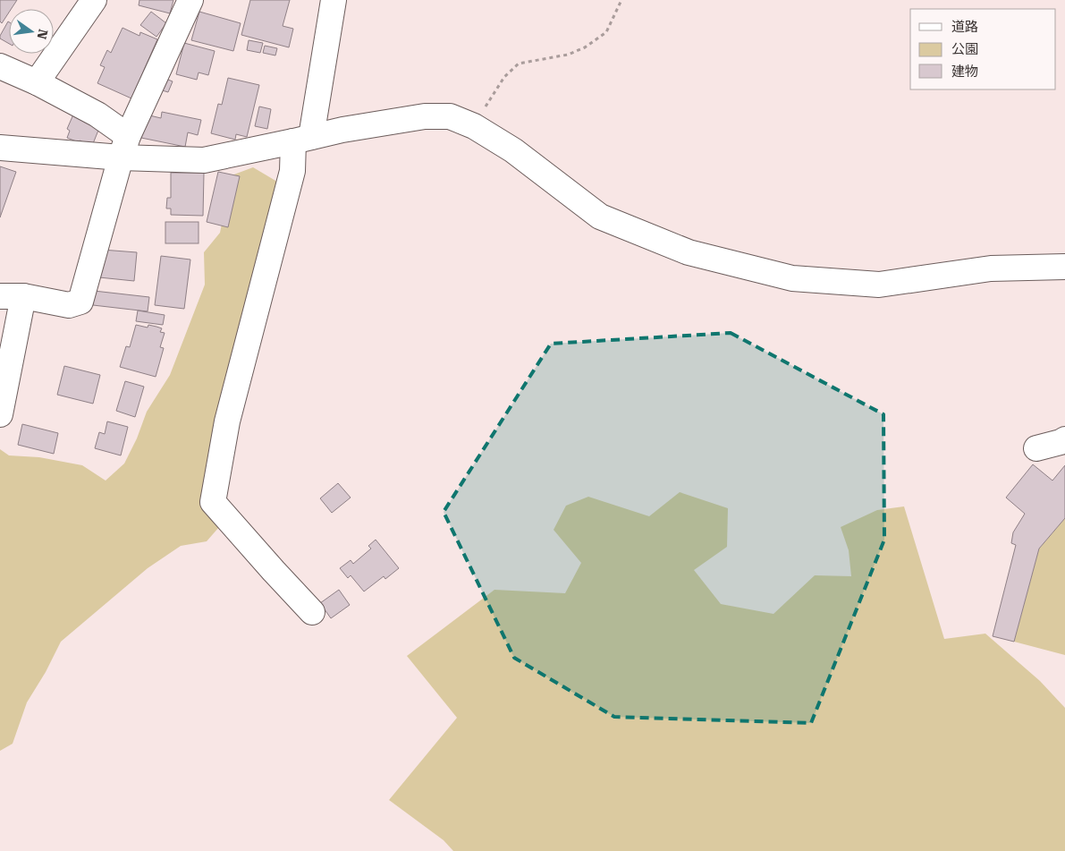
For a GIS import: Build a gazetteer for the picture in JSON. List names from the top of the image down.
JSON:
{
  "legend": ["道路", "公園", "建物"],
  "north": "right"
}
